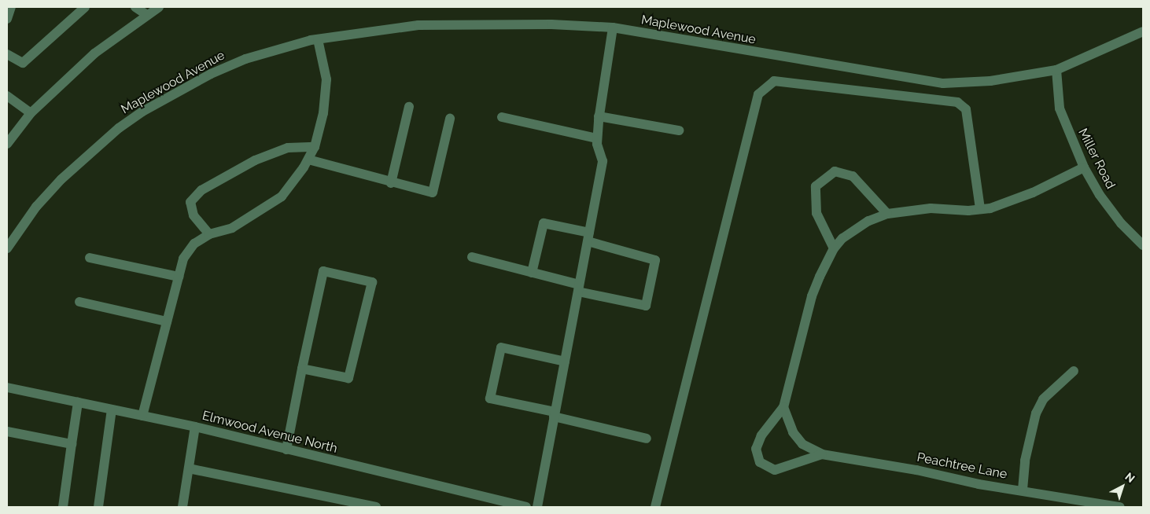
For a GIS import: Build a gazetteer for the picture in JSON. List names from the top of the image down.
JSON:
{
  "streets": {
    "street": [
      "Maplewood Avenue",
      "Miller Road",
      "Elmwood Avenue North",
      "Peachtree Lane"
    ]
  },
  "crossings": [
    ["Maplewood Avenue", "Miller Road"],
    ["Miller Road", "Peachtree Lane"]
  ],
  "north": "top right"
}
